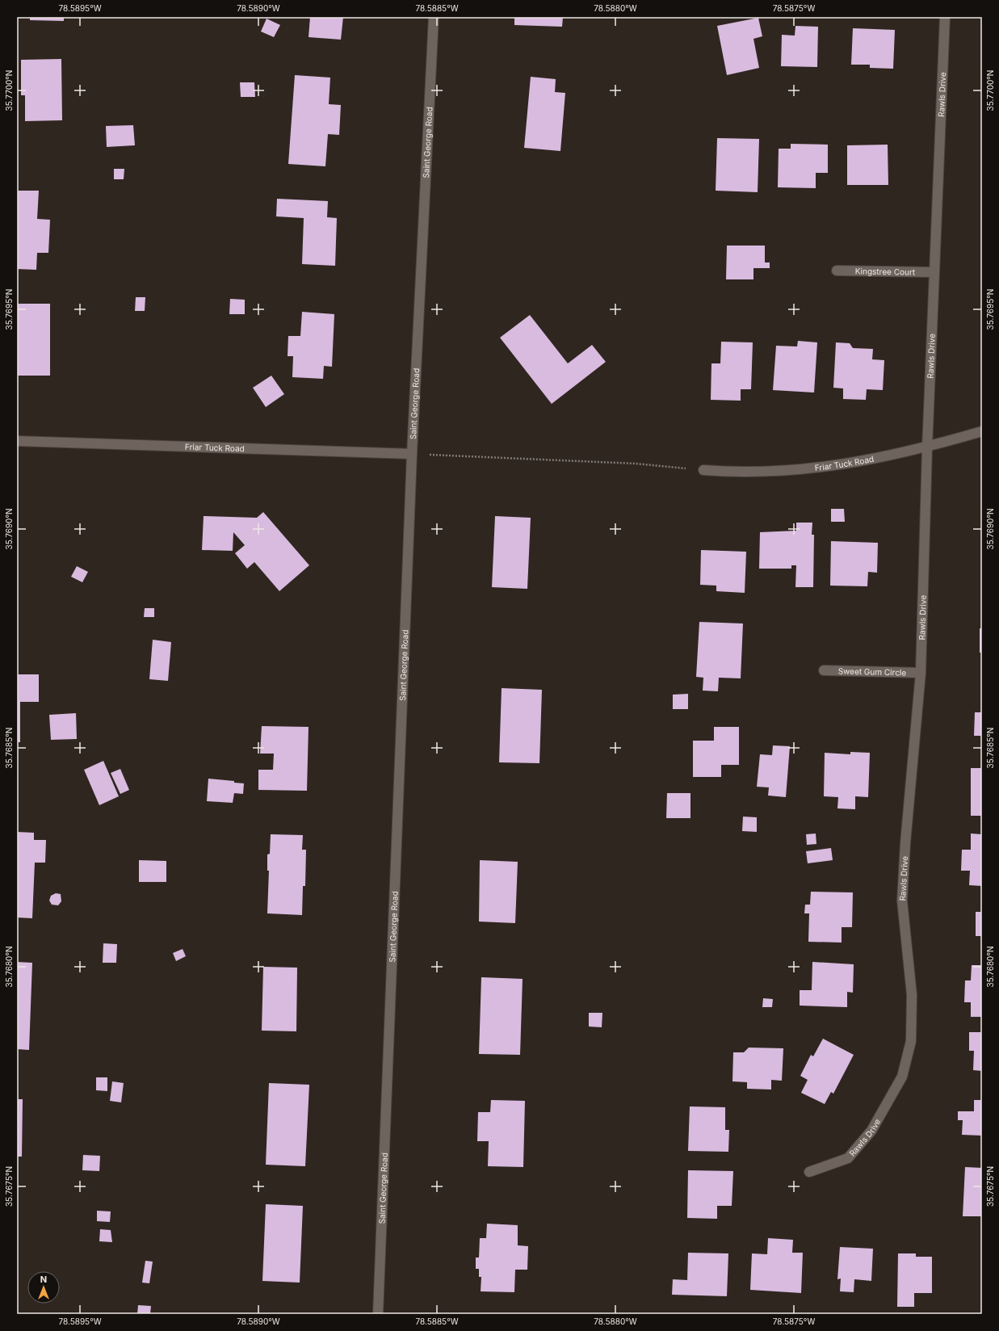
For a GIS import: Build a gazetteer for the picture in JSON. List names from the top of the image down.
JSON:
{
  "streets": {
    "street": [
      "Rawls Drive",
      "Saint George Road",
      "Kingstree Court",
      "Friar Tuck Road",
      "Sweet Gum Circle"
    ]
  },
  "crossings": [
    ["Rawls Drive", "Kingstree Court"],
    ["Rawls Drive", "Friar Tuck Road"],
    ["Rawls Drive", "Sweet Gum Circle"],
    ["Saint George Road", "Friar Tuck Road"]
  ],
  "north": "top",
  "coordinates": [
    "78.5895°W",
    "78.5890°W",
    "78.5885°W",
    "78.5880°W",
    "78.5875°W",
    "35.7700°N",
    "35.7695°N",
    "35.7690°N",
    "35.7685°N",
    "35.7680°N",
    "35.7675°N"
  ]
}
